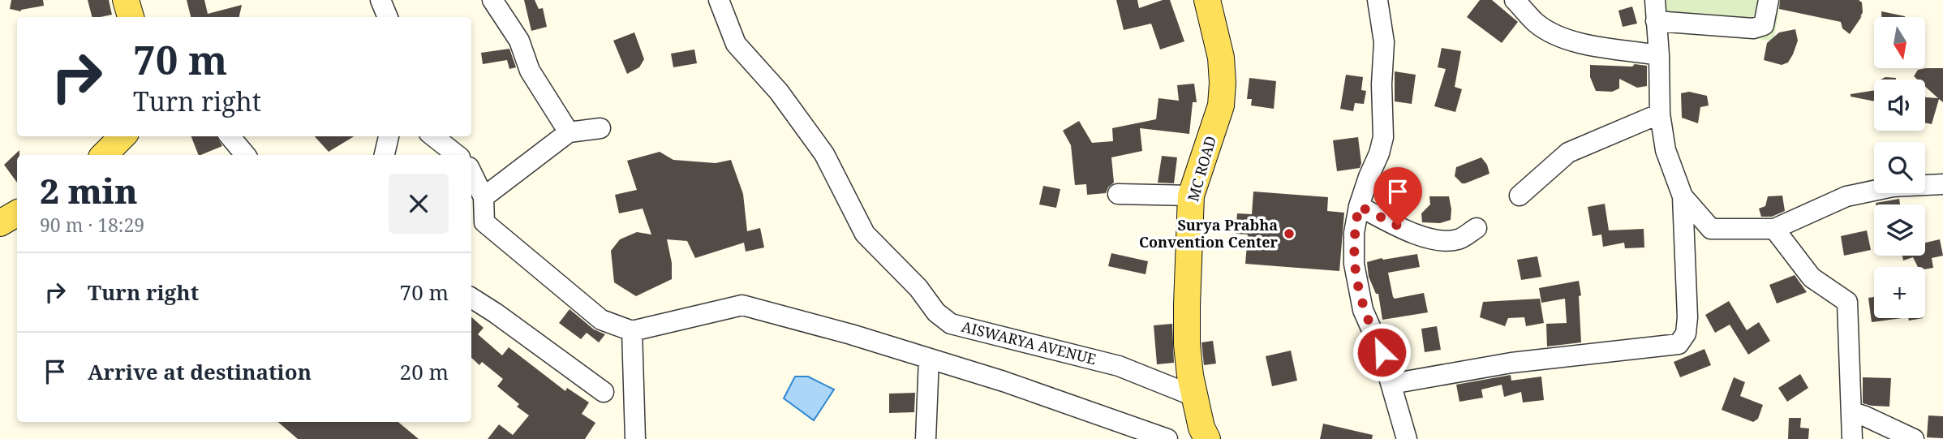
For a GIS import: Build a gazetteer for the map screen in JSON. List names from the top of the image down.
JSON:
{
  "streets": {
    "main road": ["MC ROAD"],
    "street": ["AISWARYA AVENUE"]
  },
  "crossings": [
    ["MC ROAD", "AISWARYA AVENUE"]
  ],
  "places": ["Surya Prabha Convention Center"],
  "north": "bottom",
  "page": {
    "map_buttons": "+",
    "turn": ["70 m", "Turn right"],
    "heading": ["2 min", "90 m · 18:29"],
    "list": [
      {
        "name": "Turn right",
        "value": "70 m"
      },
      {
        "name": "Arrive at destination",
        "value": "20 m"
      }
    ]
  }
}
